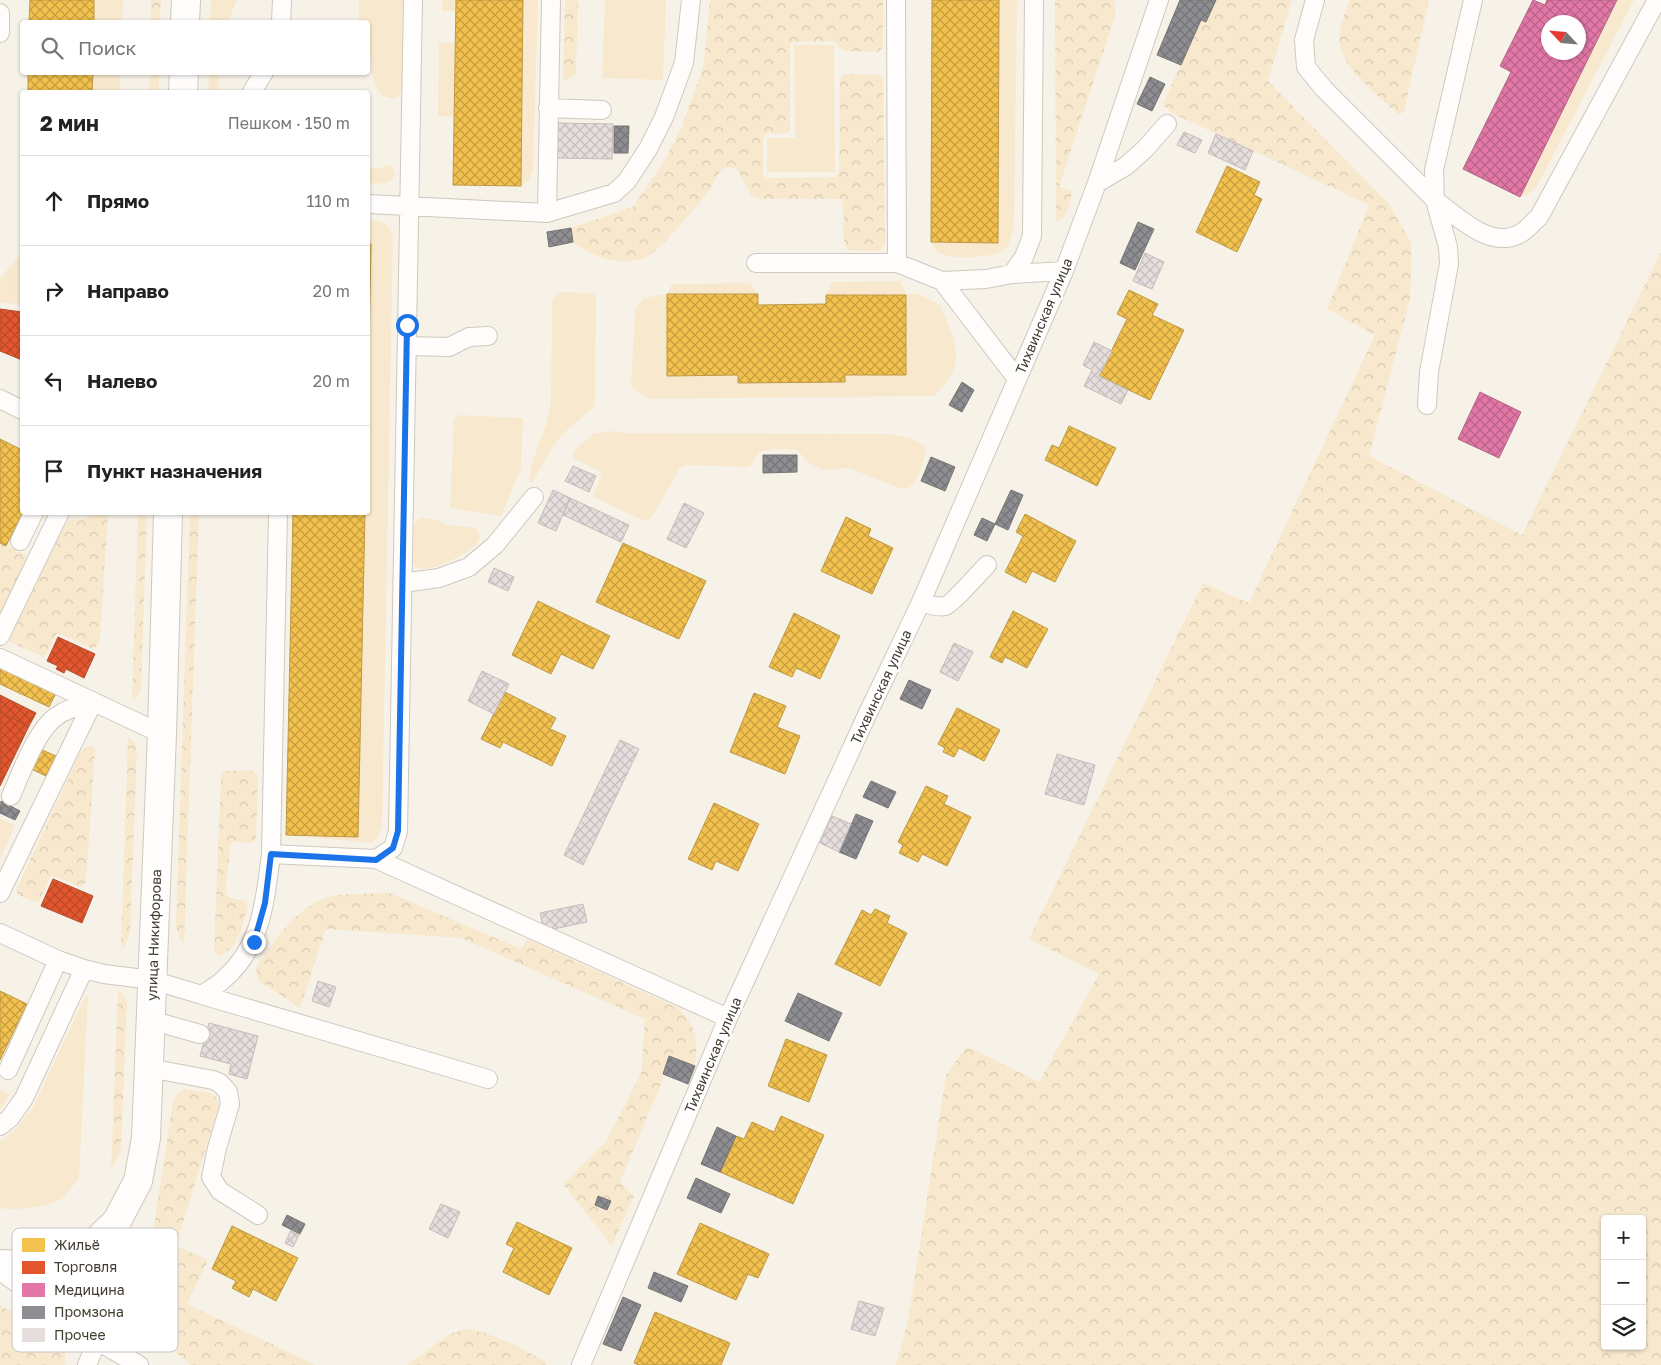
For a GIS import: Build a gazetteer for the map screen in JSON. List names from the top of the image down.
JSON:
{
  "streets": {
    "main road": ["улица Никифорова"],
    "lane": ["Тихвинская улица"]
  },
  "legend": [
    "Жильё",
    "Торговля",
    "Медицина",
    "Промзона",
    "Прочее"
  ],
  "north": "top left",
  "page": {
    "search": "Поиск",
    "heading": ["2 мин", "Пешком · 150 m"],
    "list": [
      ["Прямо", "110 m"],
      ["Направо", "20 m"],
      ["Налево", "20 m"],
      "Пункт назначения"
    ],
    "map_buttons": ["+", "−"]
  }
}
